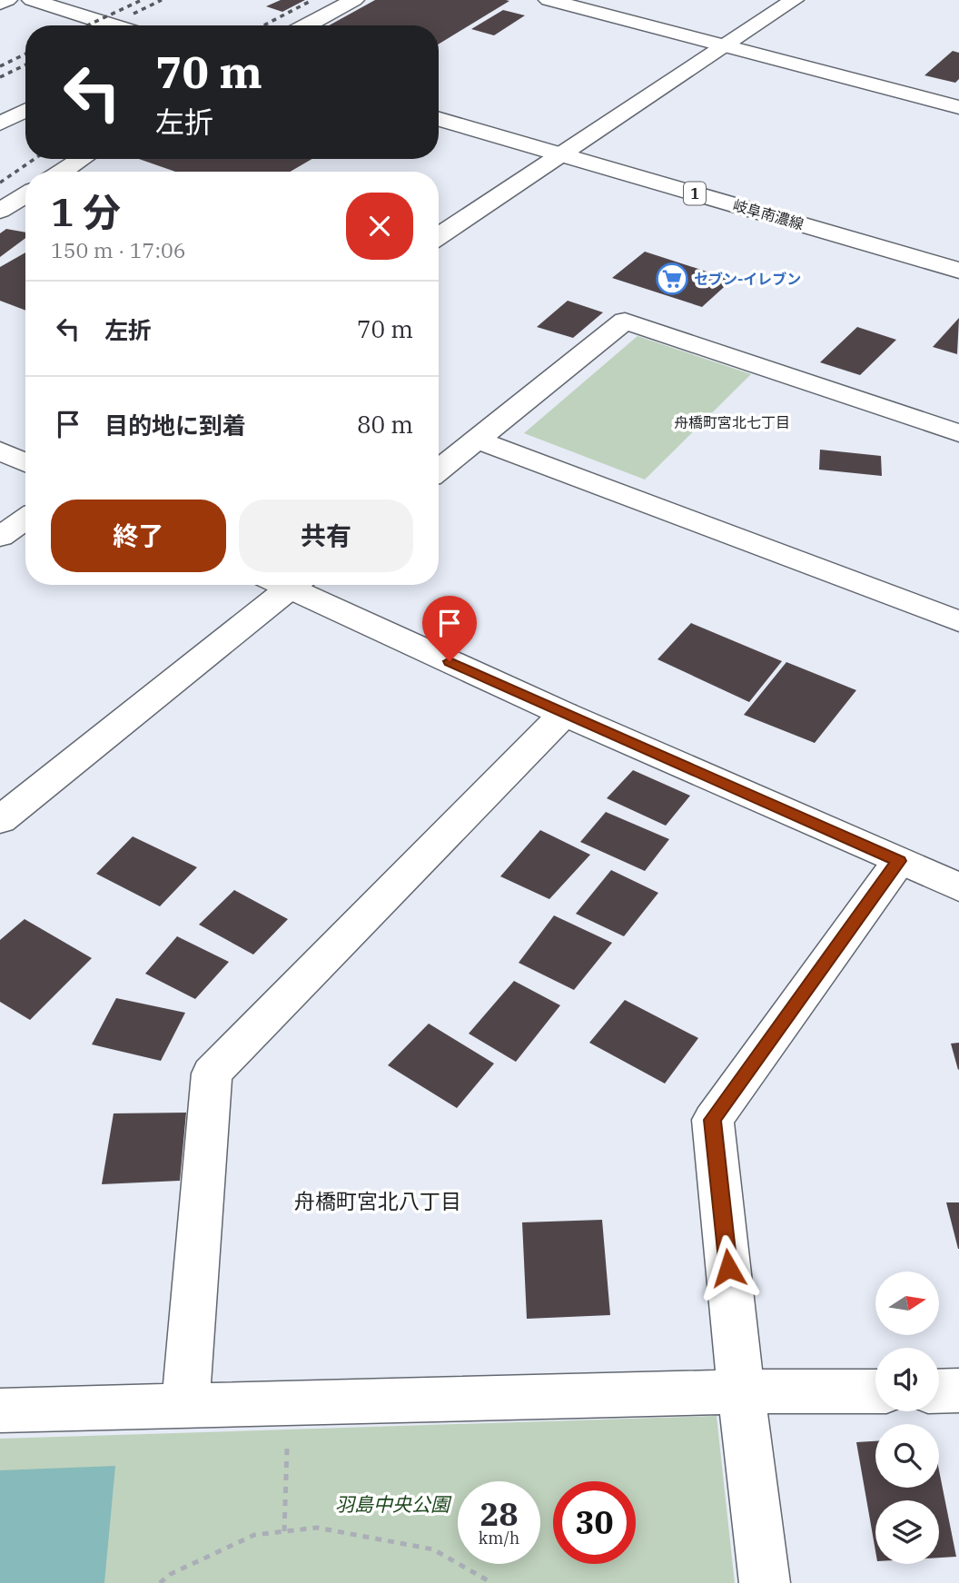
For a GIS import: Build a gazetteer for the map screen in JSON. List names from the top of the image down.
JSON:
{
  "streets": {
    "street": ["1", "岐阜南濃線"]
  },
  "districts": ["舟橋町宮北七丁目", "舟橋町宮北八丁目"],
  "parks": ["羽島中央公園"],
  "places": {
    "supermarket": ["セブン-イレブン"]
  },
  "north": "right",
  "page": {
    "turn": ["70 m", "左折"],
    "heading": ["1 分", "150 m · 17:06"],
    "list": [
      {
        "name": "左折",
        "value": "70 m"
      },
      {
        "name": "目的地に到着",
        "value": "80 m"
      }
    ],
    "buttons": ["終了", "共有"],
    "speed": "28 km/h",
    "limit": "30"
  }
}
